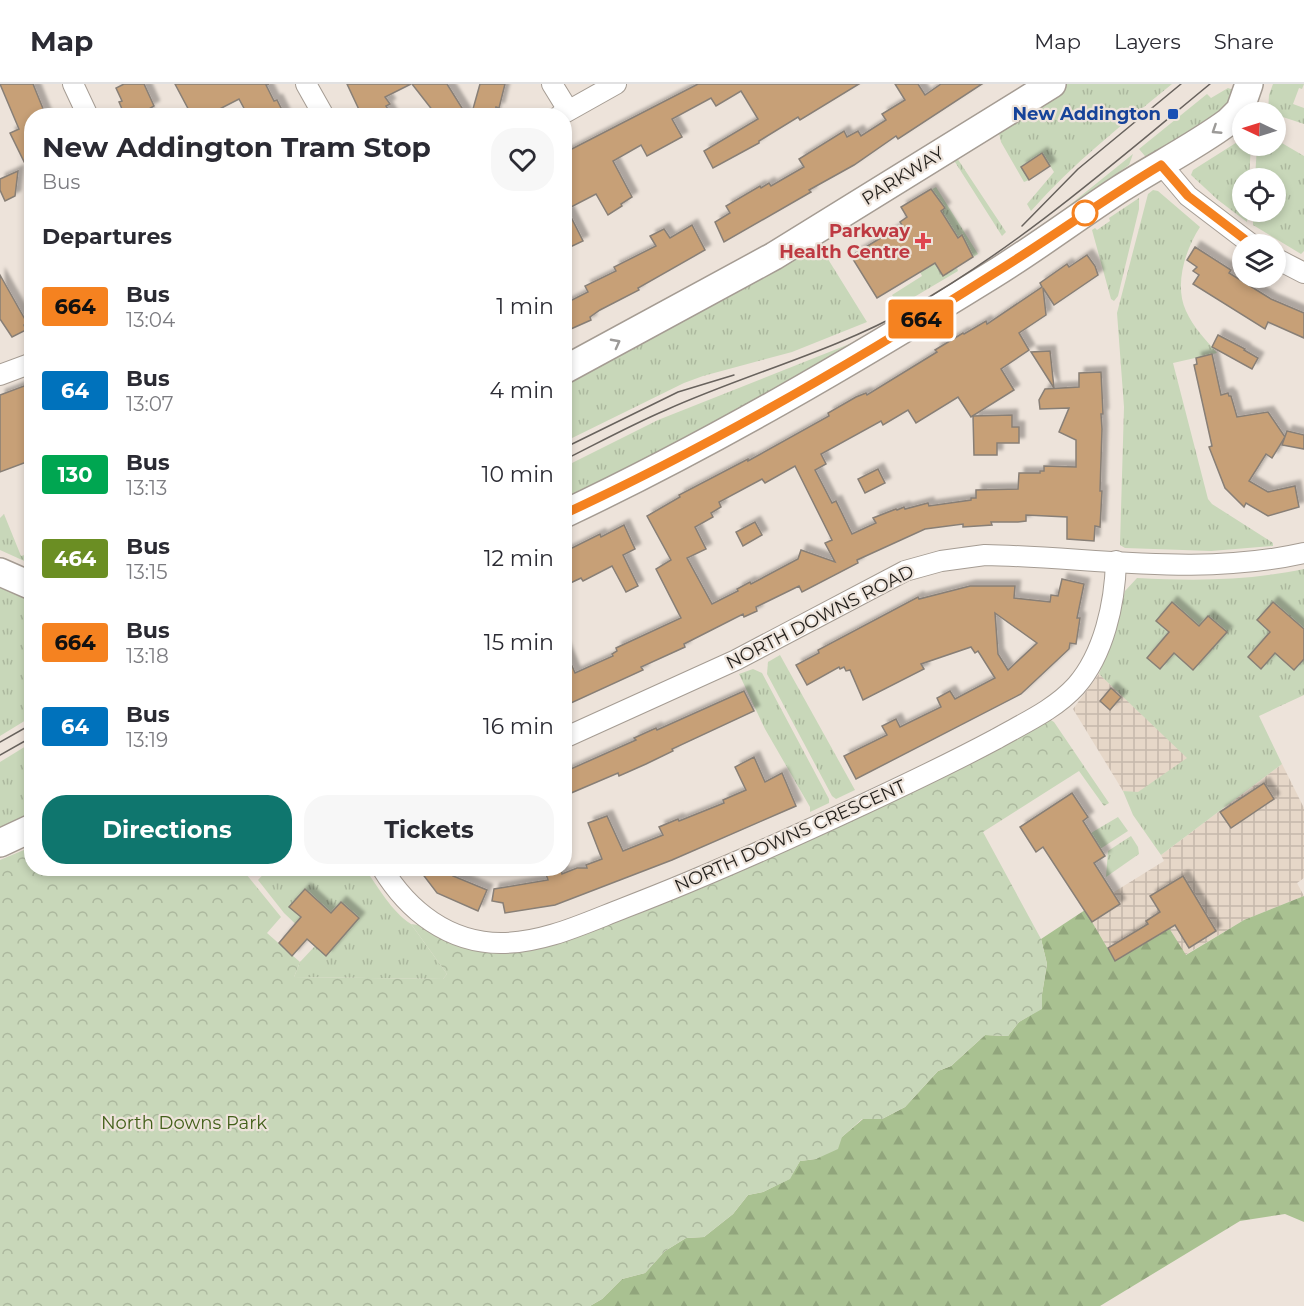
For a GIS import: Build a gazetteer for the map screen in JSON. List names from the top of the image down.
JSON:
{
  "streets": {
    "street": ["PARKWAY", "NORTH DOWNS ROAD", "NORTH DOWNS CRESCENT"]
  },
  "crossings": [
    ["NORTH DOWNS ROAD", "NORTH DOWNS CRESCENT"]
  ],
  "parks": ["North Downs Park"],
  "places": {
    "transit": ["New Addington"],
    "health": ["Parkway Health Centre"]
  },
  "lines": ["bus line 664"],
  "north": "left",
  "page": {
    "header": "Map",
    "nav": ["Map", "Layers", "Share"],
    "on_map": "664",
    "heading": [
      ["New Addington Tram Stop", "Bus"],
      "Departures"
    ],
    "list": [
      {
        "mark": "664",
        "name": "Bus",
        "note": "13:04",
        "value": "1 min"
      },
      {
        "mark": "64",
        "name": "Bus",
        "note": "13:07",
        "value": "4 min"
      },
      {
        "mark": "130",
        "name": "Bus",
        "note": "13:13",
        "value": "10 min"
      },
      {
        "mark": "464",
        "name": "Bus",
        "note": "13:15",
        "value": "12 min"
      },
      {
        "mark": "664",
        "name": "Bus",
        "note": "13:18",
        "value": "15 min"
      },
      {
        "mark": "64",
        "name": "Bus",
        "note": "13:19",
        "value": "16 min"
      }
    ],
    "buttons": ["Directions", "Tickets"]
  }
}
